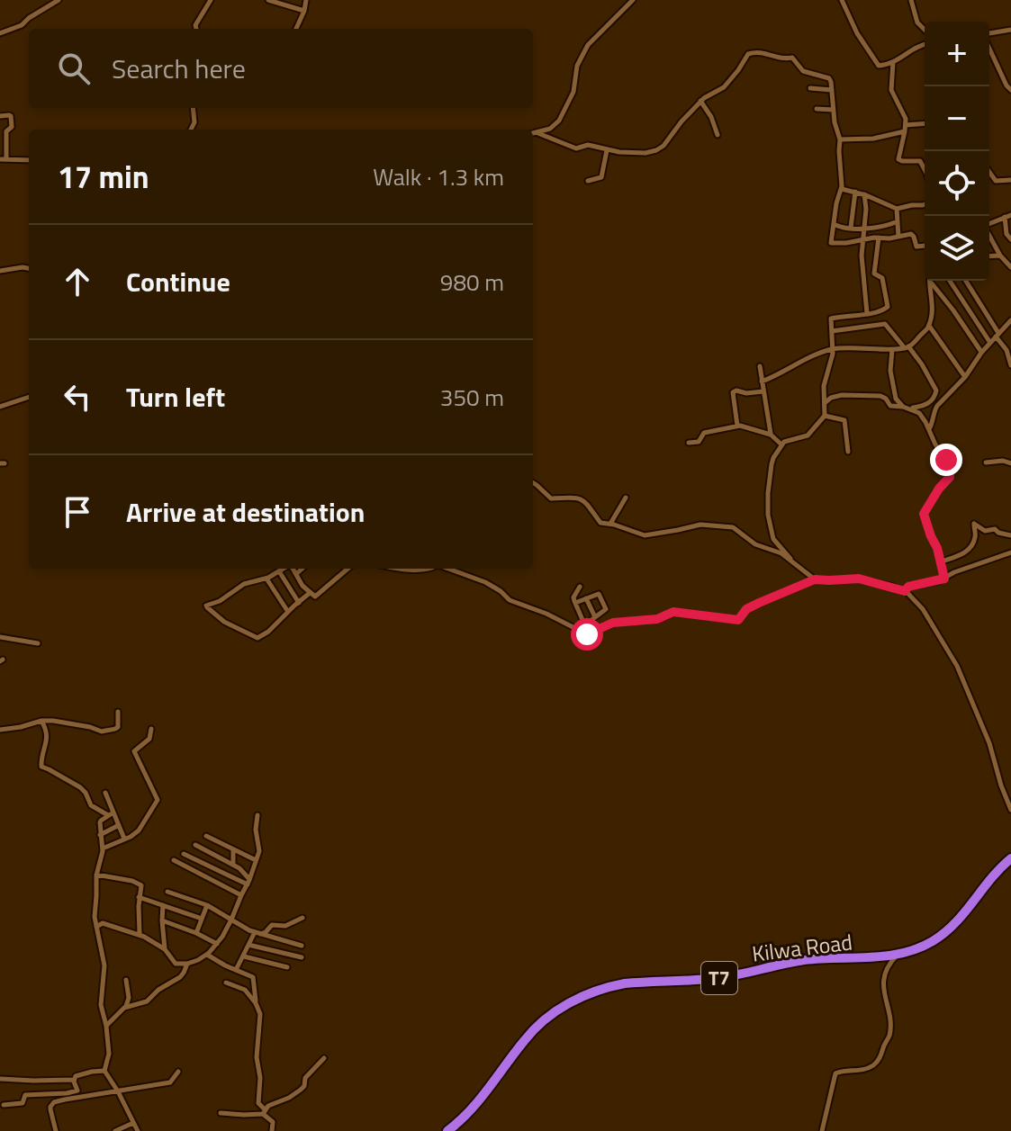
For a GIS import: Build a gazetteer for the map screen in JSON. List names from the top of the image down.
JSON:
{
  "streets": {
    "highway": ["Kilwa Road", "T7"]
  },
  "page": {
    "map_buttons": ["+", "−"],
    "search": "Search here",
    "heading": ["17 min", "Walk · 1.3 km"],
    "list": [
      ["Continue", "980 m"],
      ["Turn left", "350 m"],
      "Arrive at destination"
    ]
  }
}
